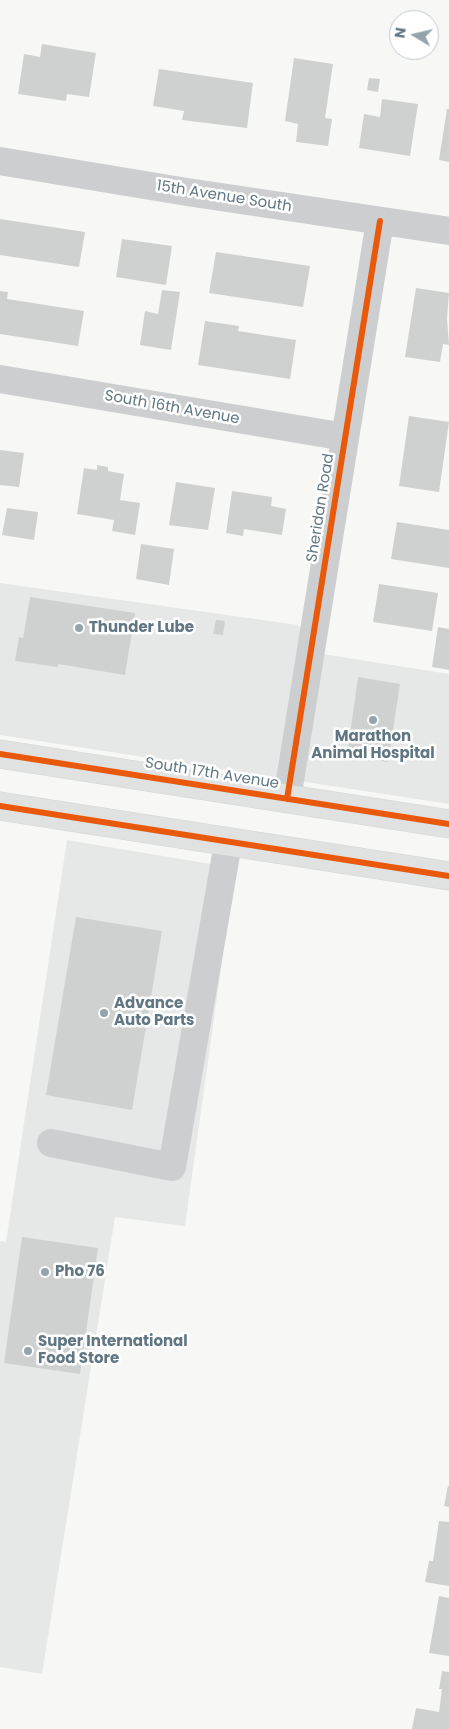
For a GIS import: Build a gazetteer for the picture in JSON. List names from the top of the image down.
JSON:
{
  "streets": {
    "main road": ["South 17th Avenue"],
    "street": ["15th Avenue South", "South 16th Avenue", "Sheridan Road"]
  },
  "crossings": [
    ["15th Avenue South", "Sheridan Road"],
    ["South 16th Avenue", "Sheridan Road"],
    ["Sheridan Road", "South 17th Avenue"]
  ],
  "places": [
    "Thunder Lube",
    "Marathon Animal Hospital",
    "Advance Auto Parts",
    "Pho 76",
    "Super International Food Store"
  ],
  "north": "left"
}
